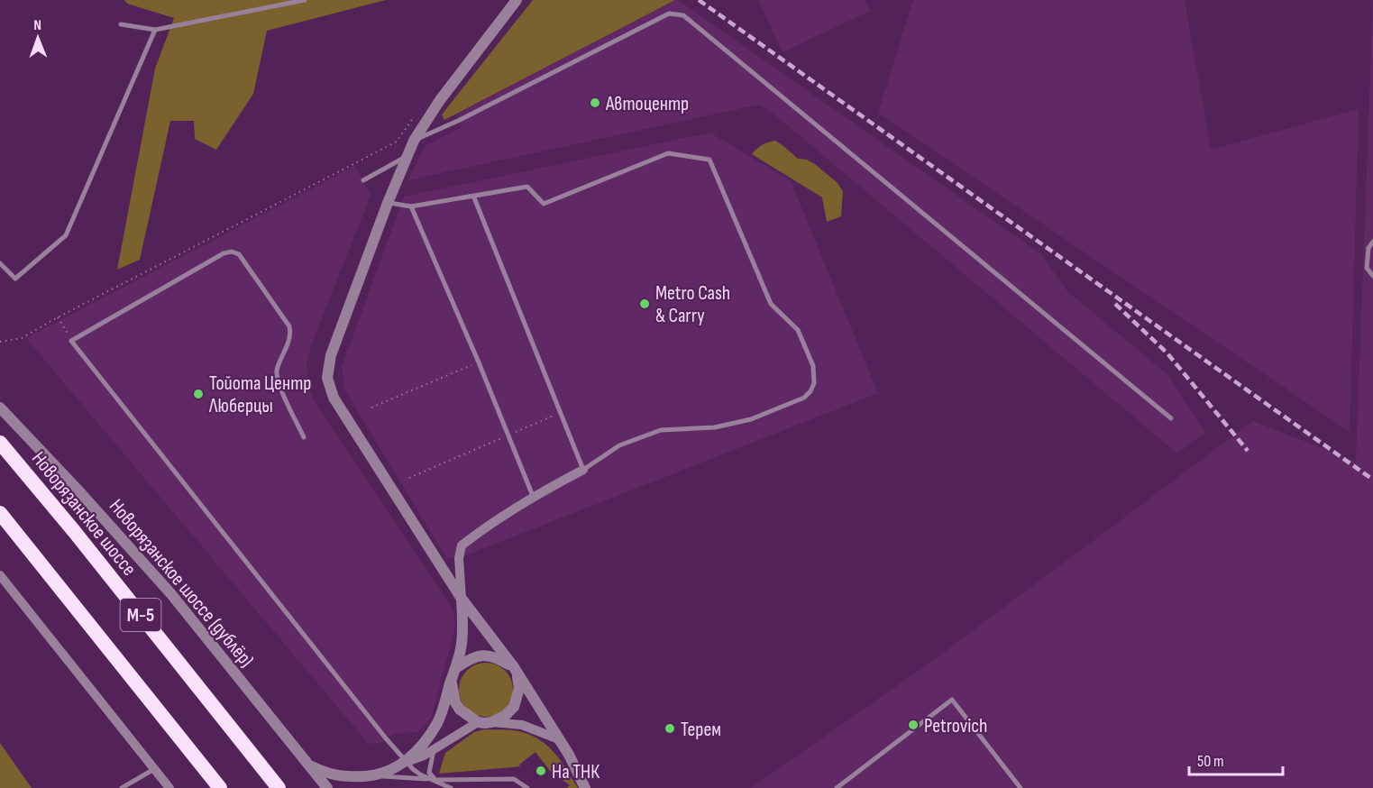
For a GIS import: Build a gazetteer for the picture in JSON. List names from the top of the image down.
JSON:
{
  "streets": {
    "highway": ["Новорязанское шоссе", "М-5"],
    "street": ["Новорязанское шоссе (дублёр)"]
  },
  "places": [
    "Автоцентр",
    "Metro Cash & Carry",
    "Тойота Центр Люберцы",
    "Petrovich",
    "Терем",
    "На ТНК"
  ],
  "scale_bar": "50 m",
  "north": "top"
}
